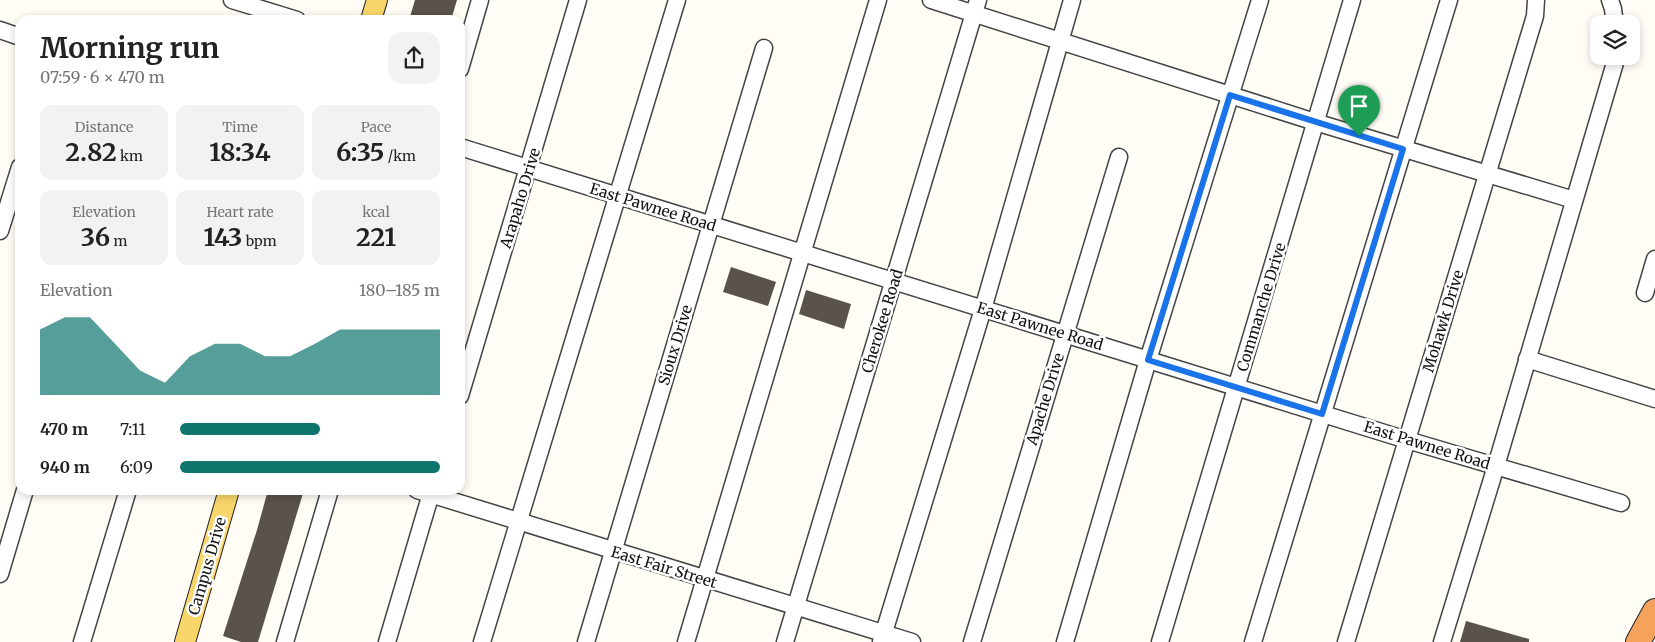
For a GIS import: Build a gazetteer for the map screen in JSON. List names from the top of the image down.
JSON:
{
  "streets": {
    "main road": ["Campus Drive"],
    "street": [
      "Arapaho Drive",
      "East Pawnee Road",
      "Commanche Drive",
      "Cherokee Road",
      "Mohawk Drive",
      "Sioux Drive",
      "Apache Drive",
      "East Fair Street"
    ]
  },
  "crossings": [
    ["Arapaho Drive", "East Pawnee Road"],
    ["East Pawnee Road", "Commanche Drive"],
    ["East Pawnee Road", "Cherokee Road"],
    ["East Pawnee Road", "Mohawk Drive"],
    ["East Pawnee Road", "Sioux Drive"],
    ["East Pawnee Road", "Apache Drive"],
    ["Cherokee Road", "East Fair Street"],
    ["Sioux Drive", "East Fair Street"]
  ],
  "page": {
    "heading": ["Morning run", "07:59 · 6 × 470 m"],
    "stats": [
      ["Distance", "2.82 km"],
      ["Time", "18:34"],
      ["Pace", "6:35 /km"],
      ["Elevation", "36 m"],
      ["Heart rate", "143 bpm"],
      ["kcal", "221"]
    ],
    "chart": ["Elevation", "180–185 m"],
    "list": [
      {
        "name": "470 m",
        "note": "7:11"
      },
      {
        "name": "940 m",
        "note": "6:09"
      }
    ]
  }
}
